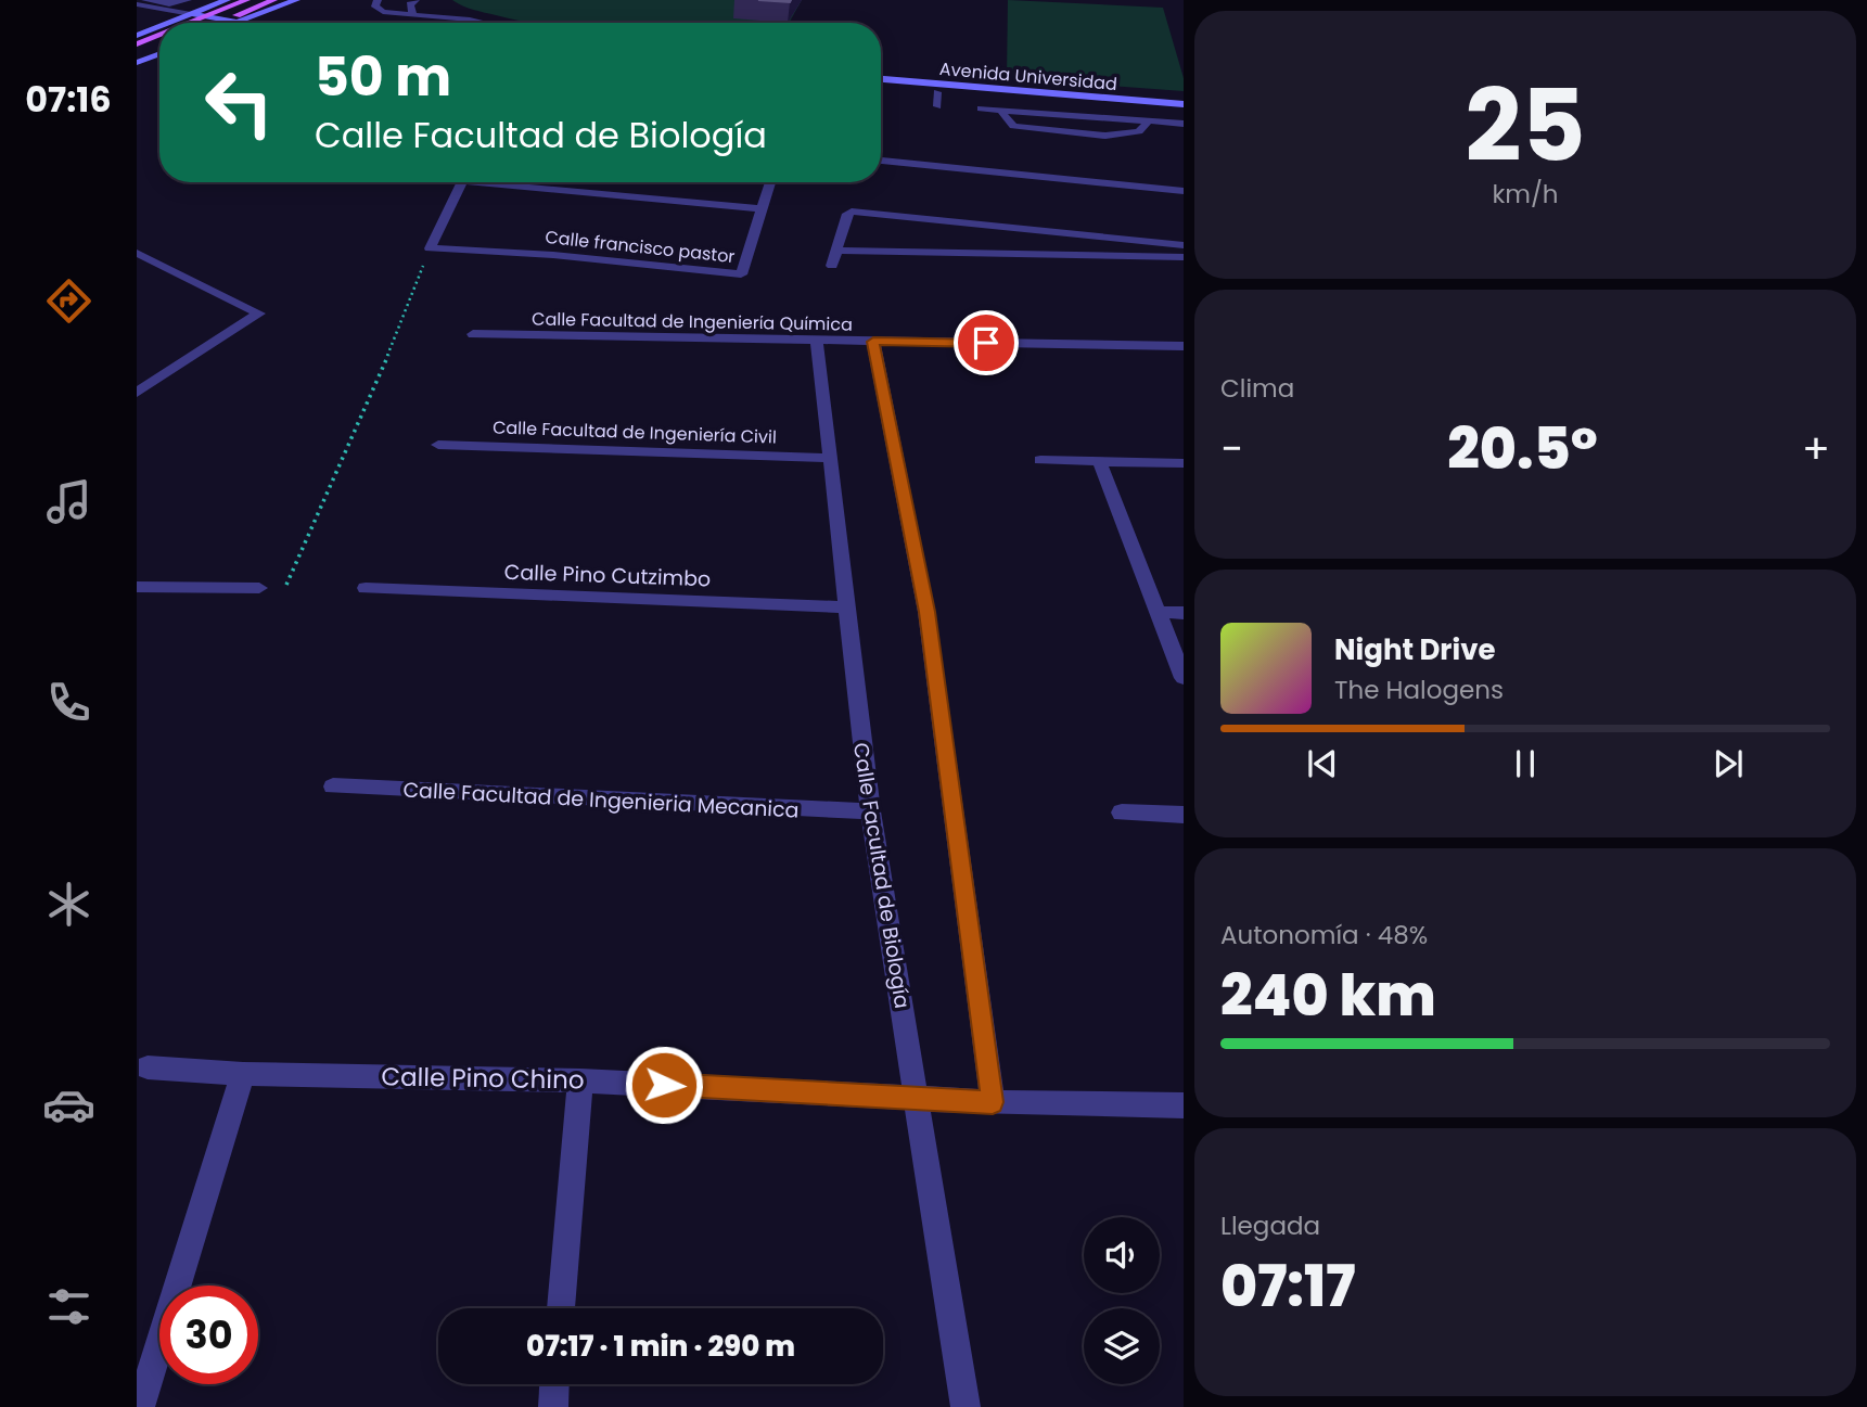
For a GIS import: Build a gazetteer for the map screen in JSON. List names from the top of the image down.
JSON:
{
  "streets": {
    "street": [
      "Avenida Universidad",
      "Calle francisco pastor",
      "Calle Facultad de Ingenierίa Quίmica",
      "Calle Facultad de Ingeniería Civil",
      "Calle Pino Cutzimbo",
      "Calle Facultad de Ingenieria Mecanica",
      "Calle Facultad de Biología",
      "Calle Pino Chino"
    ]
  },
  "crossings": [
    ["Calle Facultad de Ingenierίa Quίmica", "Calle Facultad de Biología"],
    ["Calle Facultad de Ingeniería Civil", "Calle Facultad de Biología"],
    ["Calle Pino Cutzimbo", "Calle Facultad de Biología"],
    ["Calle Facultad de Ingenieria Mecanica", "Calle Facultad de Biología"],
    ["Calle Facultad de Biología", "Calle Pino Chino"]
  ],
  "page": {
    "tabs": "07:16",
    "tile": [
      ["25", "km/h"],
      "Clima",
      ["Autonomía · 48%", "240 km"],
      ["Llegada", "07:17"]
    ],
    "turn": ["50 m", "Calle Facultad de Biología"],
    "heat": ["−", "20.5°", "+"],
    "song": ["Night Drive", "The Halogens"],
    "limit": "30",
    "trip": "07:17 · 1 min · 290 m"
  }
}
